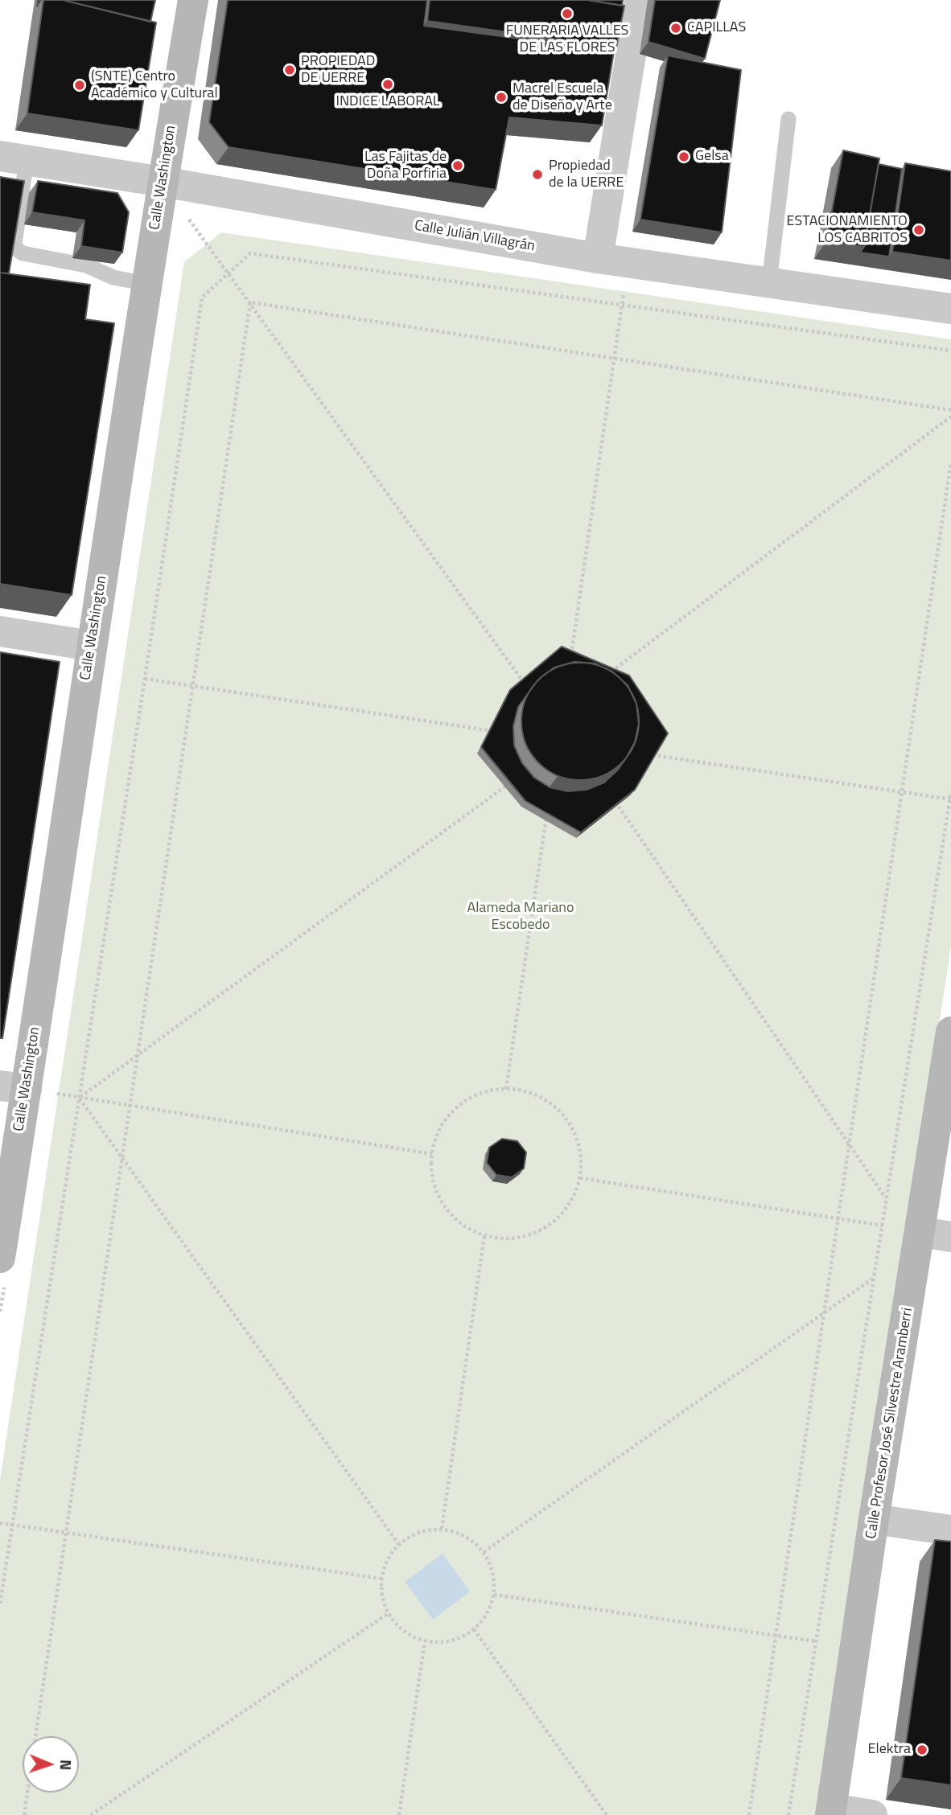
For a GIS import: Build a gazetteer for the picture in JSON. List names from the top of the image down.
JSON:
{
  "streets": {
    "main road": ["Calle Washington", "Calle Profesor José Silvestre Aramberri"],
    "street": ["Calle Julián Villagrán"]
  },
  "crossings": [
    ["Calle Washington", "Calle Julián Villagrán"]
  ],
  "parks": ["Alameda Mariano Escobedo"],
  "places": [
    "FUNERARIA VALLES DE LAS FLORES",
    "CAPILLAS",
    "PROPIEDAD DE UERRE",
    "INDICE LABORAL",
    "(SNTE) Centro Académico y Cultural",
    "Macrel Escuela de Diseño y Arte",
    "Gelsa",
    "Las Fajitas de Doña Porfiria",
    "Propiedad de la UERRE",
    "ESTACIONAMIENTO LOS CABRITOS",
    "Elektra"
  ],
  "north": "right"
}
